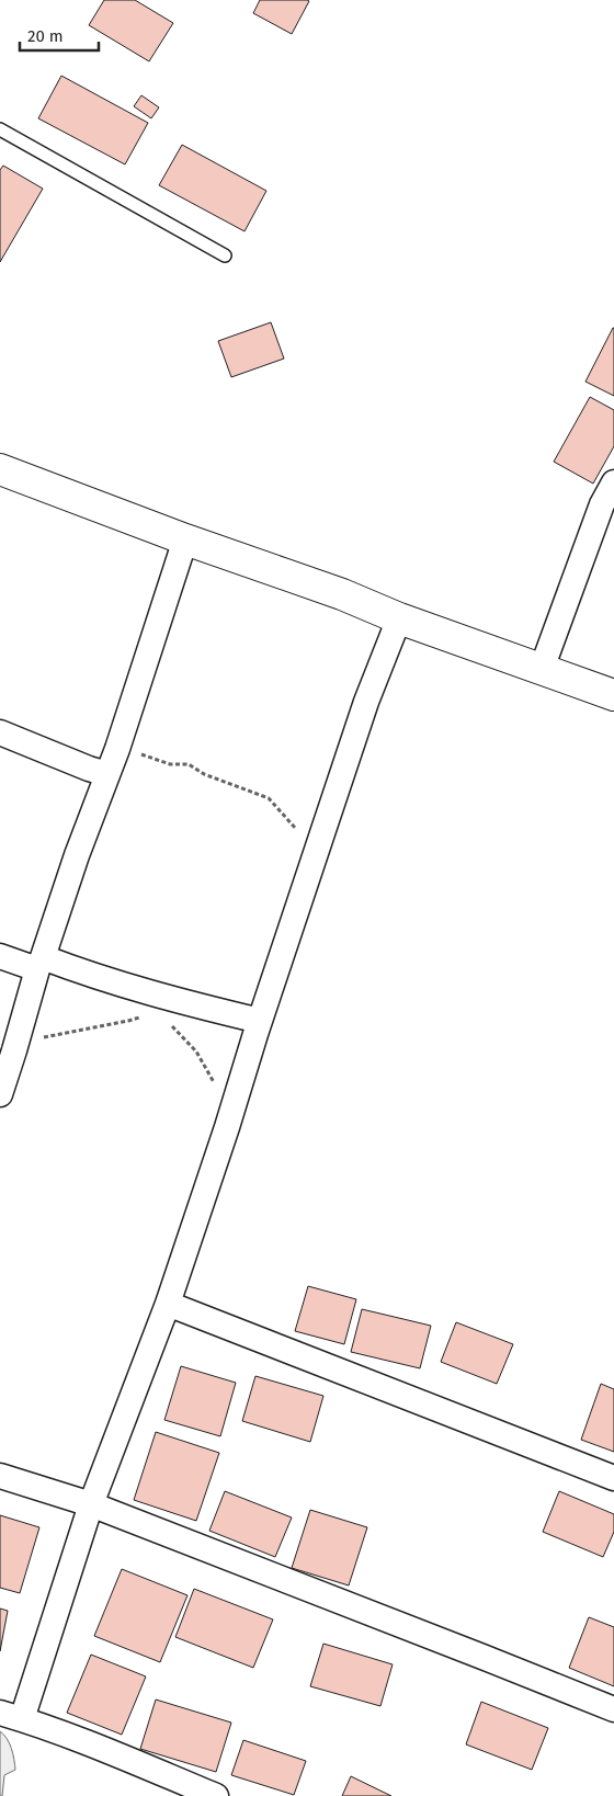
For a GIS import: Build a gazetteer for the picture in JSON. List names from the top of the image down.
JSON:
{
  "scale_bar": "20 m"
}
